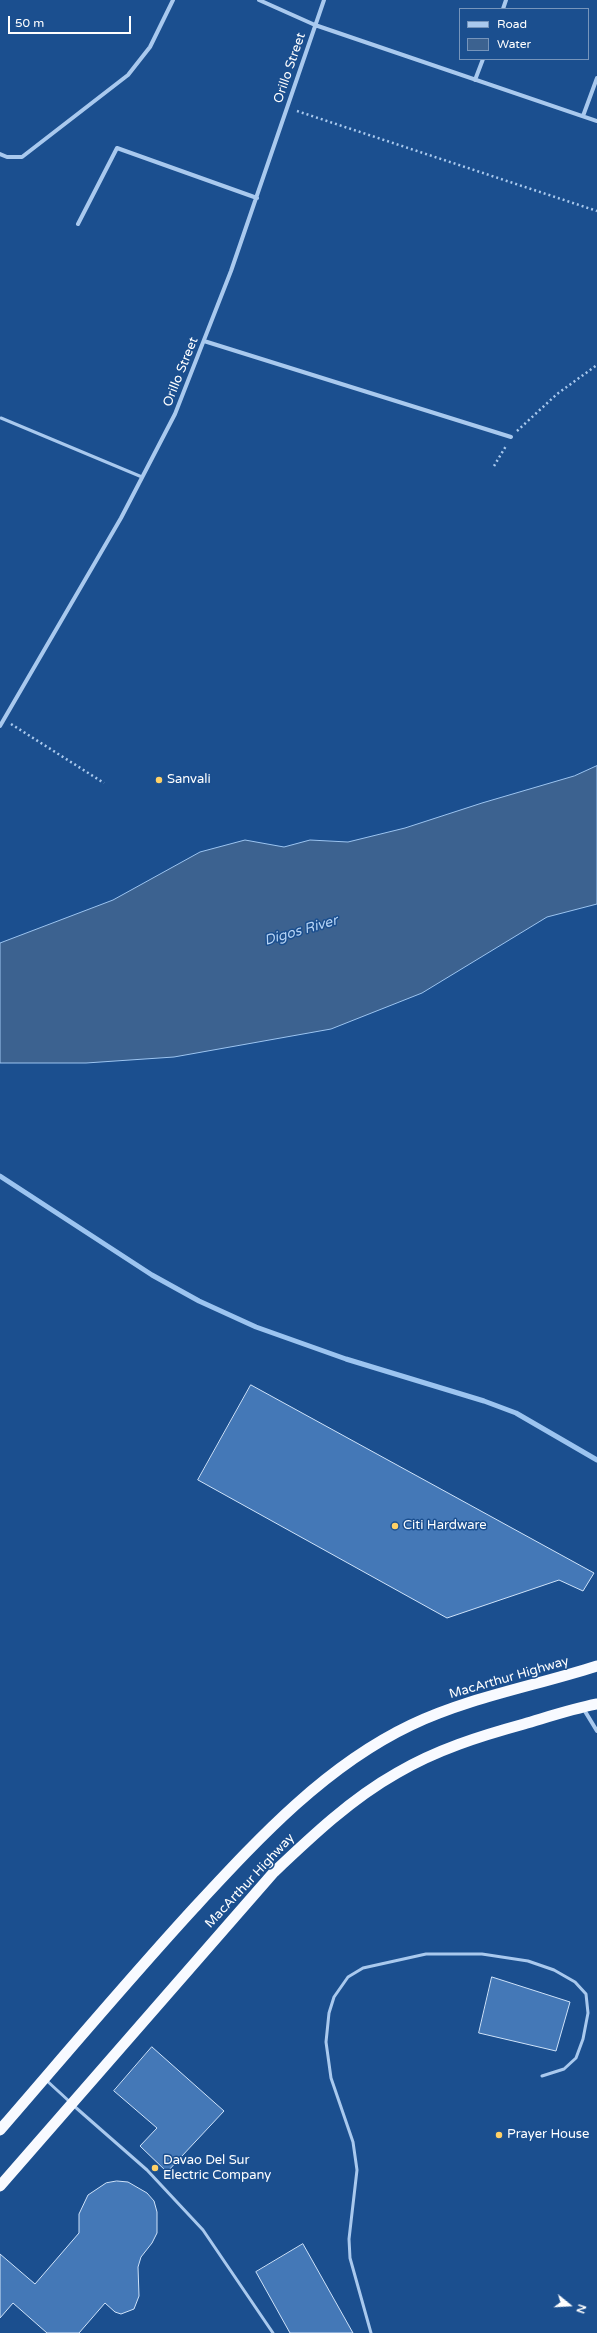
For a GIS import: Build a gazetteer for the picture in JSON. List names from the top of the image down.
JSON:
{
  "streets": {
    "highway": ["MacArthur Highway"],
    "street": ["Orillo Street"]
  },
  "water": ["Digos River"],
  "places": [
    "Sanvali",
    "Citi Hardware",
    "Prayer House",
    "Davao Del Sur Electric Company"
  ],
  "legend": ["Road", "Water"],
  "scale_bar": "50 m",
  "north": "right"
}
